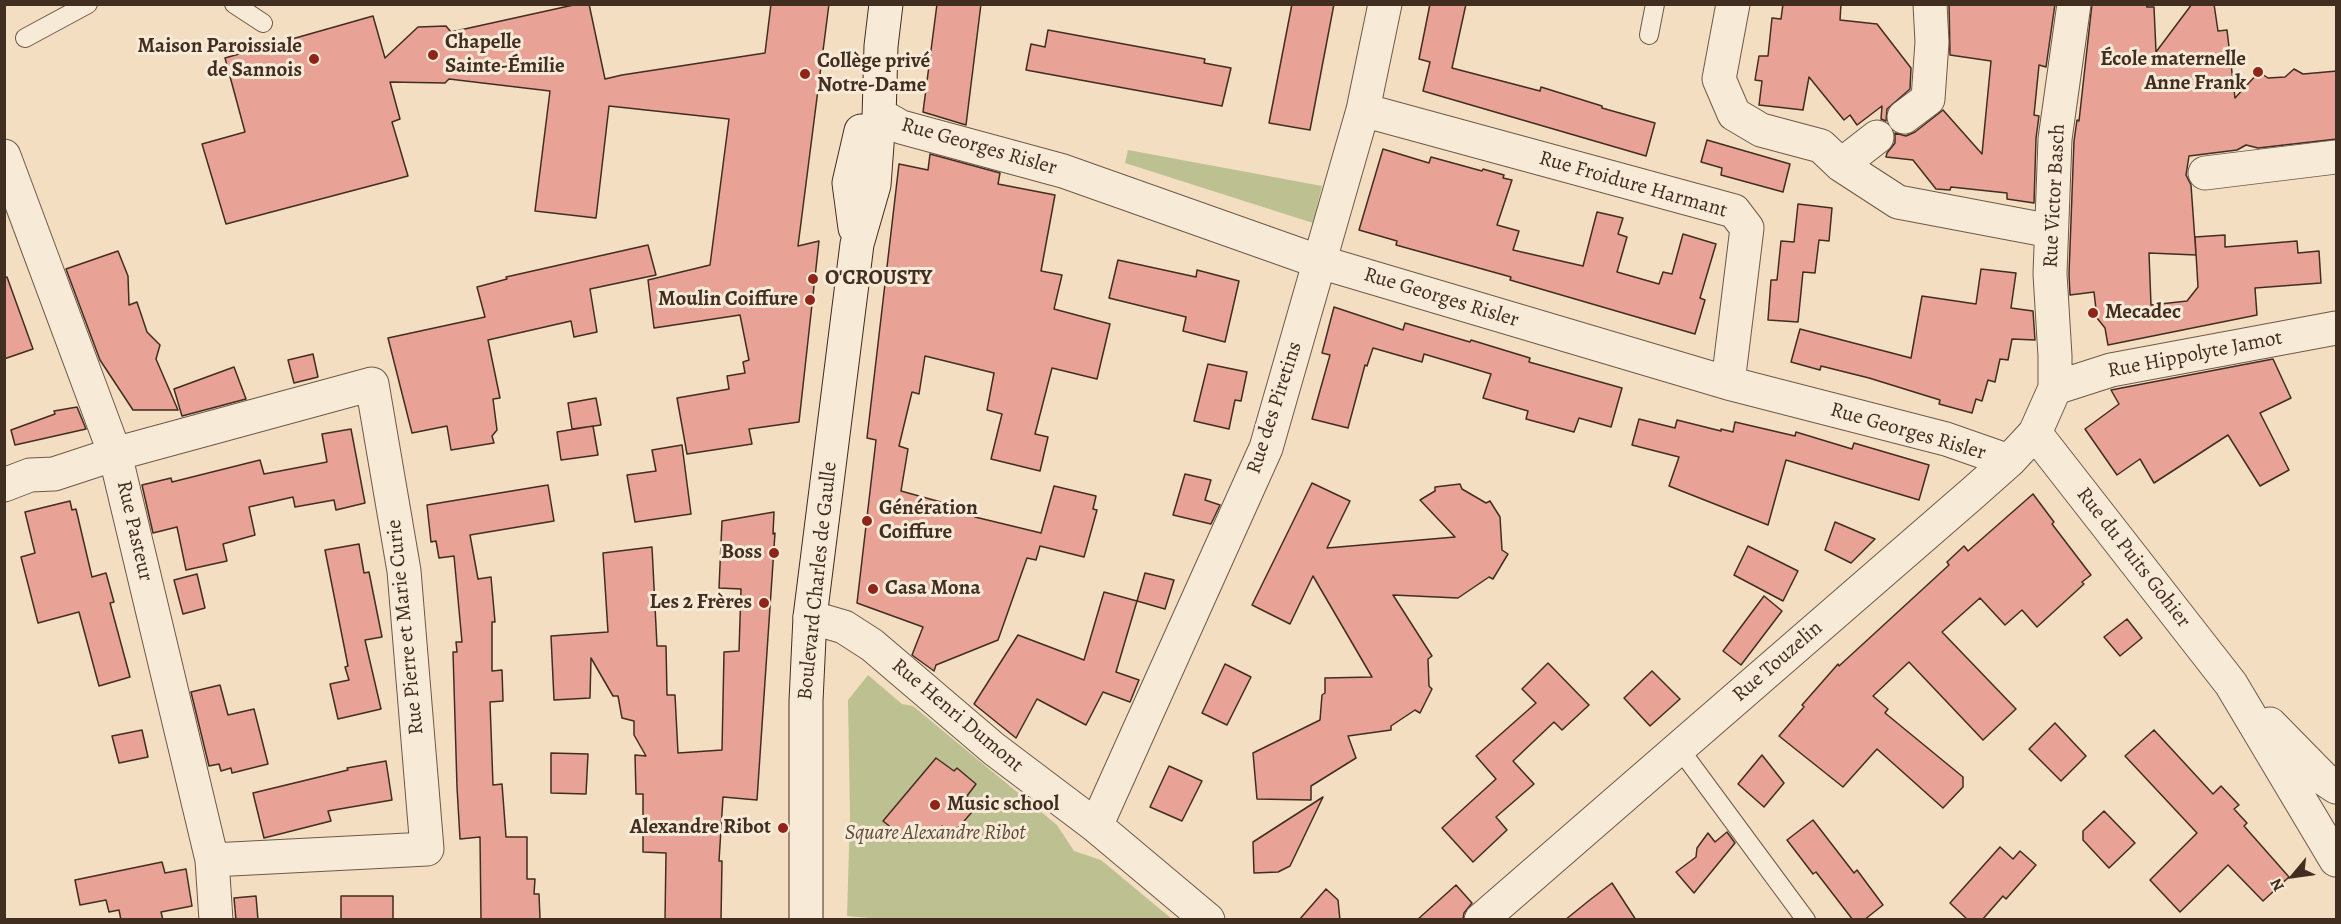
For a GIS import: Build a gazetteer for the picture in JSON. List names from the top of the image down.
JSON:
{
  "streets": {
    "street": [
      "Rue Georges Risler",
      "Rue Froidure Harmant",
      "Rue Victor Basch",
      "Rue Hippolyte Jamot",
      "Rue des Piretins",
      "Rue Pasteur",
      "Rue du Puits Gohier",
      "Boulevard Charles de Gaulle",
      "Rue Pierre et Marie Curie",
      "Rue Touzelin",
      "Rue Henri Dumont"
    ]
  },
  "crossings": [
    ["Rue Georges Risler", "Rue Froidure Harmant"],
    ["Rue Georges Risler", "Rue des Piretins"],
    ["Rue Georges Risler", "Boulevard Charles de Gaulle"],
    ["Rue Georges Risler", "Rue Touzelin"],
    ["Rue Froidure Harmant", "Rue des Piretins"],
    ["Rue Victor Basch", "Rue Hippolyte Jamot"],
    ["Rue Victor Basch", "Rue Touzelin"],
    ["Rue Hippolyte Jamot", "Rue Touzelin"],
    ["Rue des Piretins", "Rue Henri Dumont"],
    ["Rue Pasteur", "Rue Pierre et Marie Curie"],
    ["Rue du Puits Gohier", "Rue Touzelin"],
    ["Boulevard Charles de Gaulle", "Rue Henri Dumont"]
  ],
  "parks": ["Square Alexandre Ribot"],
  "places": [
    "Chapelle Sainte-Émilie",
    "Maison Paroissiale de Sannois",
    "École maternelle Anne Frank",
    "Collège privé Notre-Dame",
    "O'CROUSTY",
    "Moulin Coiffure",
    "Mecadec",
    "Génération Coiffure",
    "Boss",
    "Casa Mona",
    "Les 2 Frères",
    "Music school",
    "Alexandre Ribot"
  ],
  "north": "bottom left"
}
